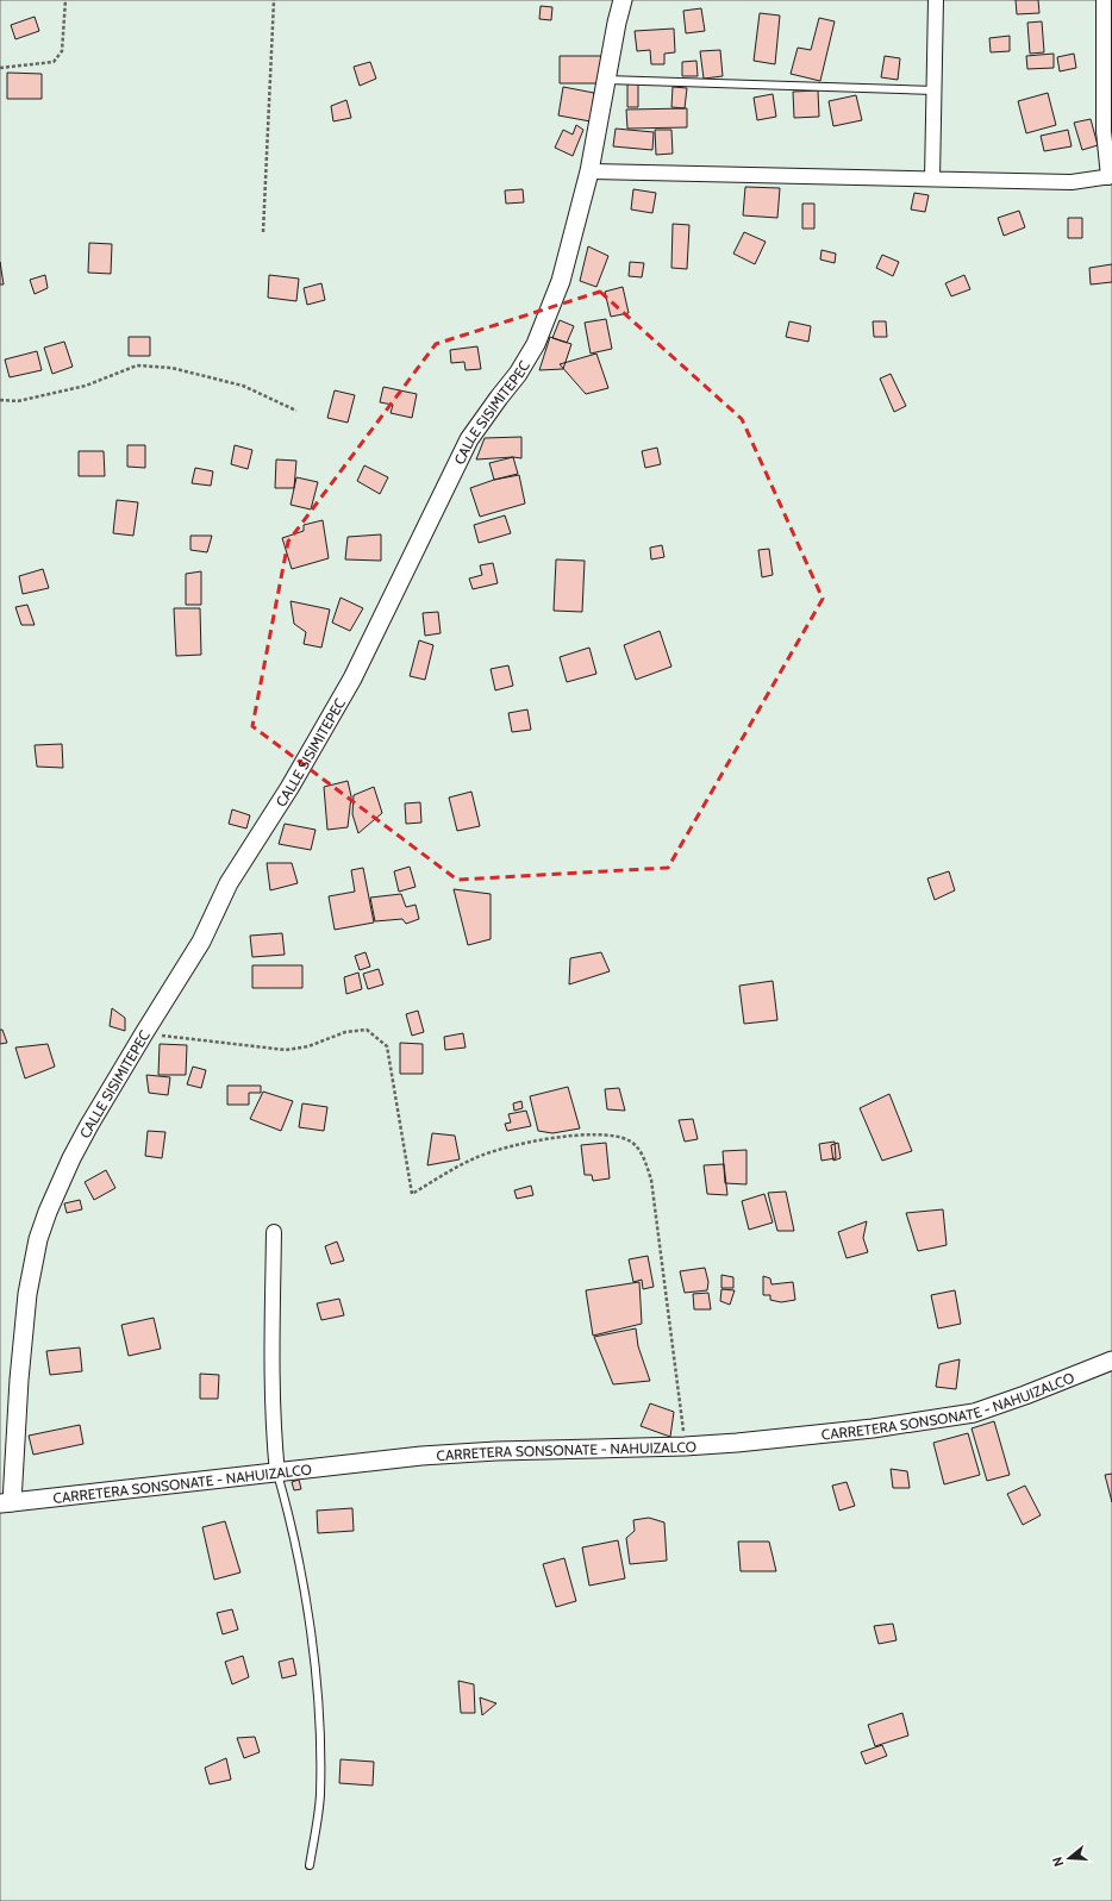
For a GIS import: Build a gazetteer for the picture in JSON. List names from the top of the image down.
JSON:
{
  "streets": {
    "street": ["CALLE SISIMITEPEC", "CARRETERA SONSONATE - NAHUIZALCO"]
  },
  "crossings": [
    ["CALLE SISIMITEPEC", "CARRETERA SONSONATE - NAHUIZALCO"]
  ],
  "north": "left"
}
